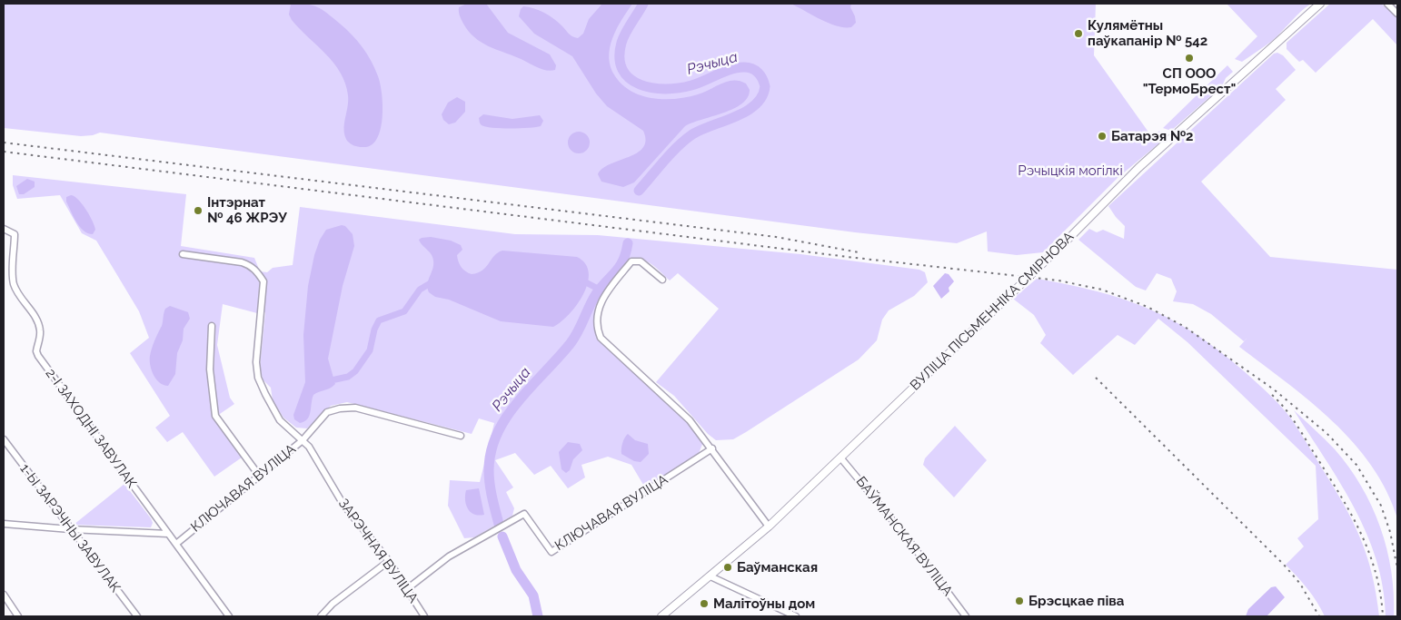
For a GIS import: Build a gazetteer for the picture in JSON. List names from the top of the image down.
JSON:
{
  "streets": {
    "main road": ["ВУЛІЦА ПІСЬМЕННІКА СМІРНОВА"],
    "street": [
      "2-І ЗАХОДНІ ЗАВУЛАК",
      "КЛЮЧАВАЯ ВУЛІЦА",
      "1-Ы ЗАРЭЧНЫ ЗАВУЛАК",
      "БАЎМАНСКАЯ ВУЛІЦА",
      "ЗАРЭЧНАЯ ВУЛІЦА"
    ]
  },
  "crossings": [
    ["ВУЛІЦА ПІСЬМЕННІКА СМІРНОВА", "БАЎМАНСКАЯ ВУЛІЦА"],
    ["2-І ЗАХОДНІ ЗАВУЛАК", "КЛЮЧАВАЯ ВУЛІЦА"],
    ["КЛЮЧАВАЯ ВУЛІЦА", "ЗАРЭЧНАЯ ВУЛІЦА"]
  ],
  "water": ["Рэчыца"],
  "parks": ["Рэчыцкія могілкі"],
  "places": [
    "Кулямётны паўкапанір № 542",
    "СП ООО \"ТермоБрест\"",
    "Батарэя №2",
    "Інтэрнат № 46 ЖРЭУ",
    "Баўманская",
    "Брэсцкае піва",
    "Малітоўны дом"
  ]
}
